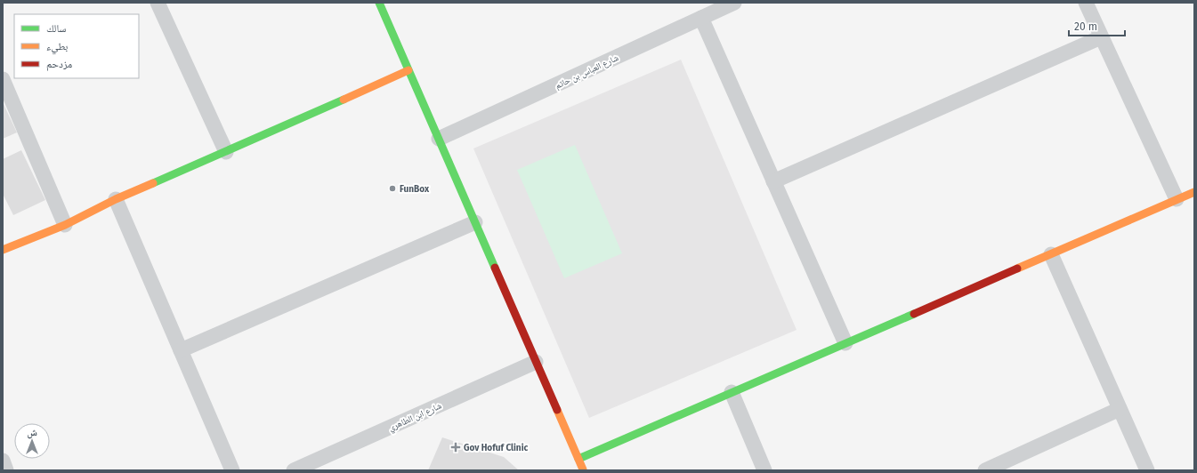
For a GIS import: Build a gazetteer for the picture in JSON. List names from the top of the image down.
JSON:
{
  "streets": {
    "street": ["شارع العباس بن حاتم", "شارع ابن الطاهري"]
  },
  "places": {
    "other": ["FunBox"],
    "health": ["Gov Hofuf Clinic"]
  },
  "legend": ["سالك", "بطيء", "مزدحم"],
  "scale_bar": "20 m",
  "north": "top"
}
